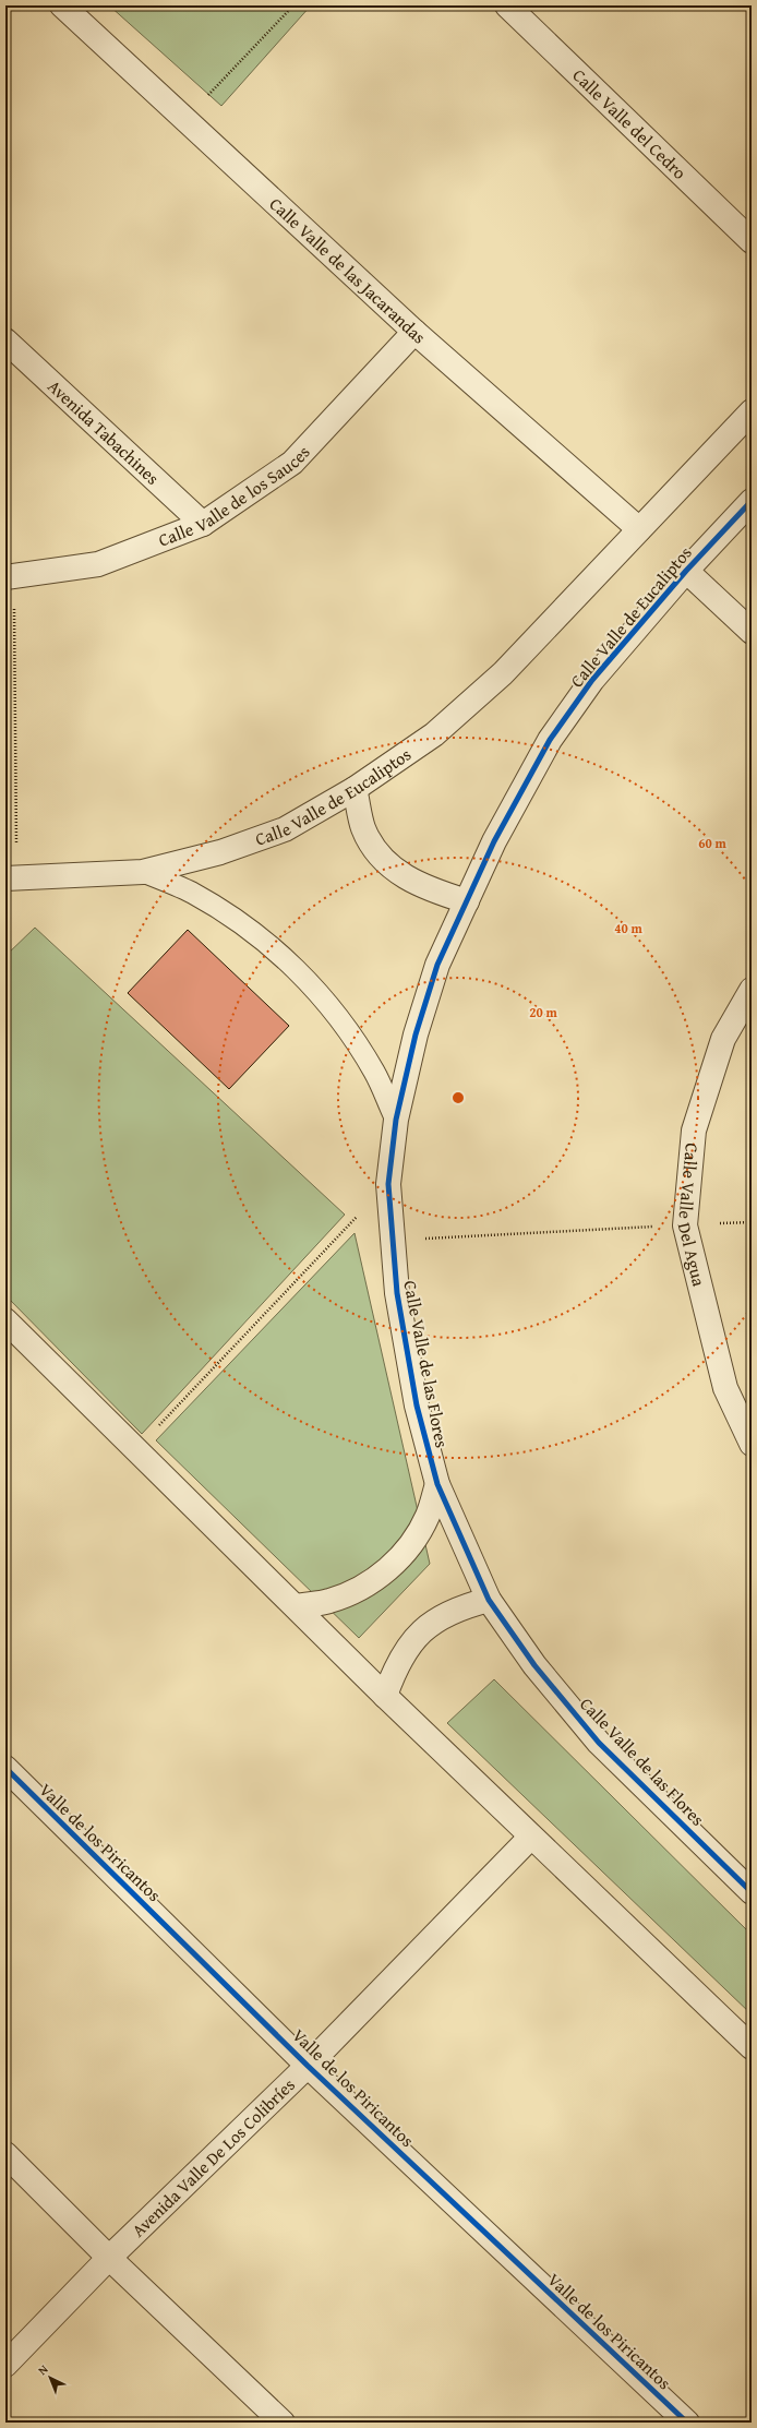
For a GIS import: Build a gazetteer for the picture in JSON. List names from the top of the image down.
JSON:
{
  "streets": {
    "street": [
      "Calle Valle del Cedro",
      "Calle Valle de las Jacarandas",
      "Avenida Tabachines",
      "Calle Valle de los Sauces",
      "Calle Valle de Eucaliptos",
      "Calle Valle Del Agua",
      "Calle Valle de las Flores",
      "Valle de los Piricantos",
      "Avenida Valle De Los Colibríes"
    ]
  },
  "crossings": [
    ["Calle Valle de las Jacarandas", "Calle Valle de los Sauces"],
    ["Calle Valle de las Jacarandas", "Calle Valle de Eucaliptos"],
    ["Avenida Tabachines", "Calle Valle de los Sauces"],
    ["Calle Valle de Eucaliptos", "Calle Valle de las Flores"],
    ["Valle de los Piricantos", "Avenida Valle De Los Colibríes"]
  ],
  "north": "top left",
  "rings": ["60 m", "40 m", "20 m"]
}
